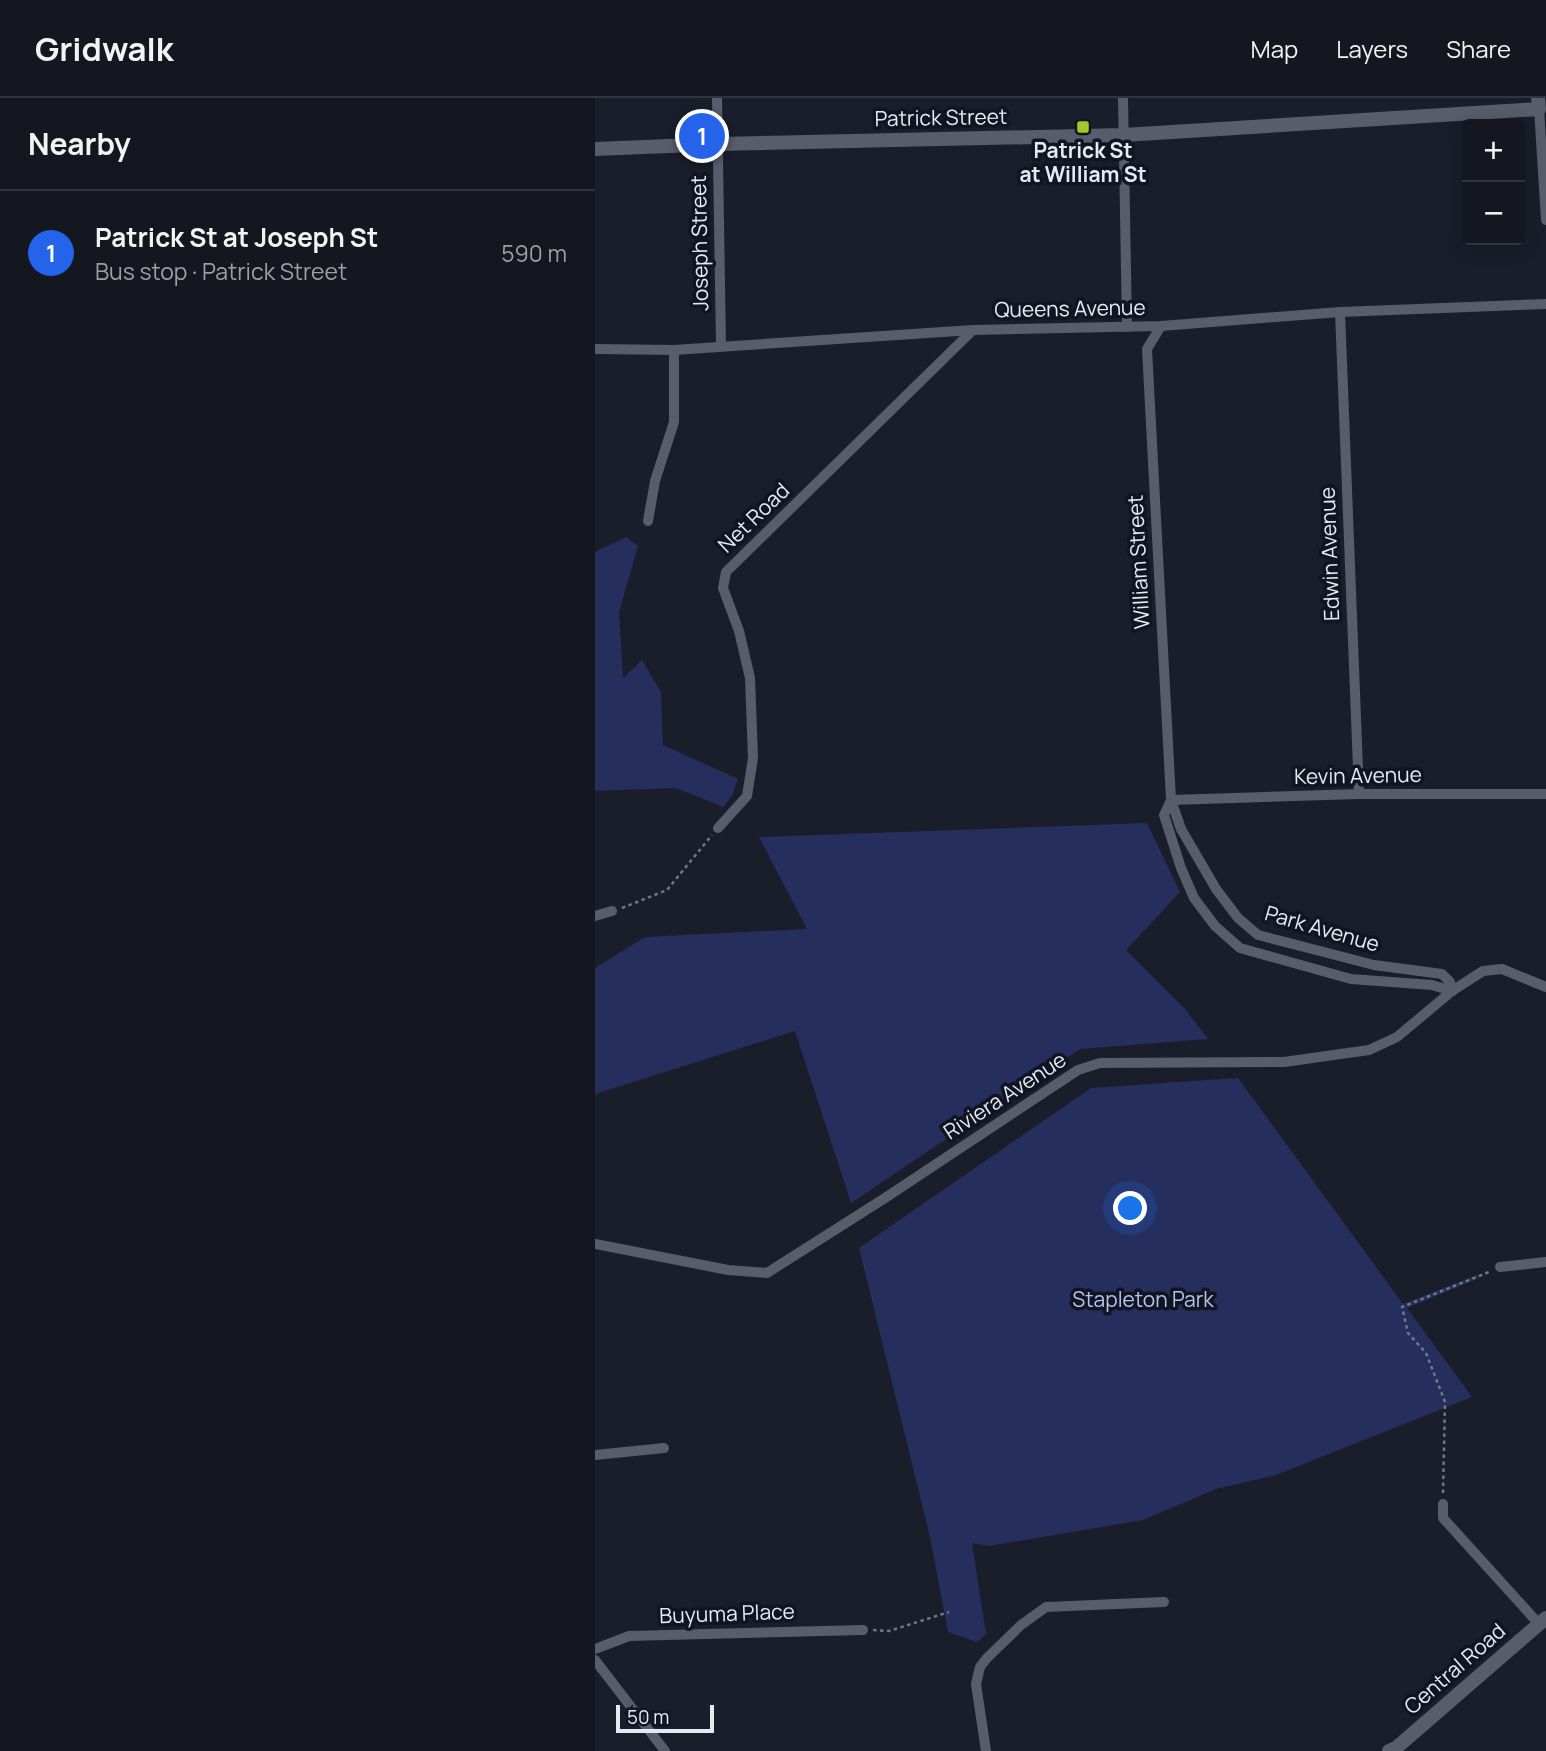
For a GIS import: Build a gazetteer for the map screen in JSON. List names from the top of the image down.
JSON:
{
  "streets": {
    "street": [
      "Patrick Street",
      "Joseph Street",
      "Queens Avenue",
      "Net Road",
      "Edwin Avenue",
      "William Street",
      "Kevin Avenue",
      "Park Avenue",
      "Riviera Avenue",
      "Buyuma Place",
      "Central Road"
    ]
  },
  "crossings": [
    ["Patrick Street", "Joseph Street"],
    ["Joseph Street", "Queens Avenue"],
    ["Queens Avenue", "Net Road"],
    ["Queens Avenue", "Edwin Avenue"],
    ["Queens Avenue", "William Street"],
    ["Edwin Avenue", "Kevin Avenue"],
    ["William Street", "Kevin Avenue"],
    ["William Street", "Park Avenue"],
    ["Kevin Avenue", "Park Avenue"],
    ["Park Avenue", "Riviera Avenue"]
  ],
  "parks": ["Stapleton Park"],
  "places": {
    "transit": ["Patrick St at William St"]
  },
  "scale_bar": "50 m",
  "page": {
    "header": "Gridwalk",
    "nav": ["Map", "Layers", "Share"],
    "heading": "Nearby",
    "pins": "1",
    "map_buttons": ["+", "−"],
    "list": [
      {
        "mark": "1",
        "name": "Patrick St at Joseph St",
        "note": "Bus stop · Patrick Street",
        "value": "590 m"
      }
    ],
    "scale": "50 m"
  }
}
